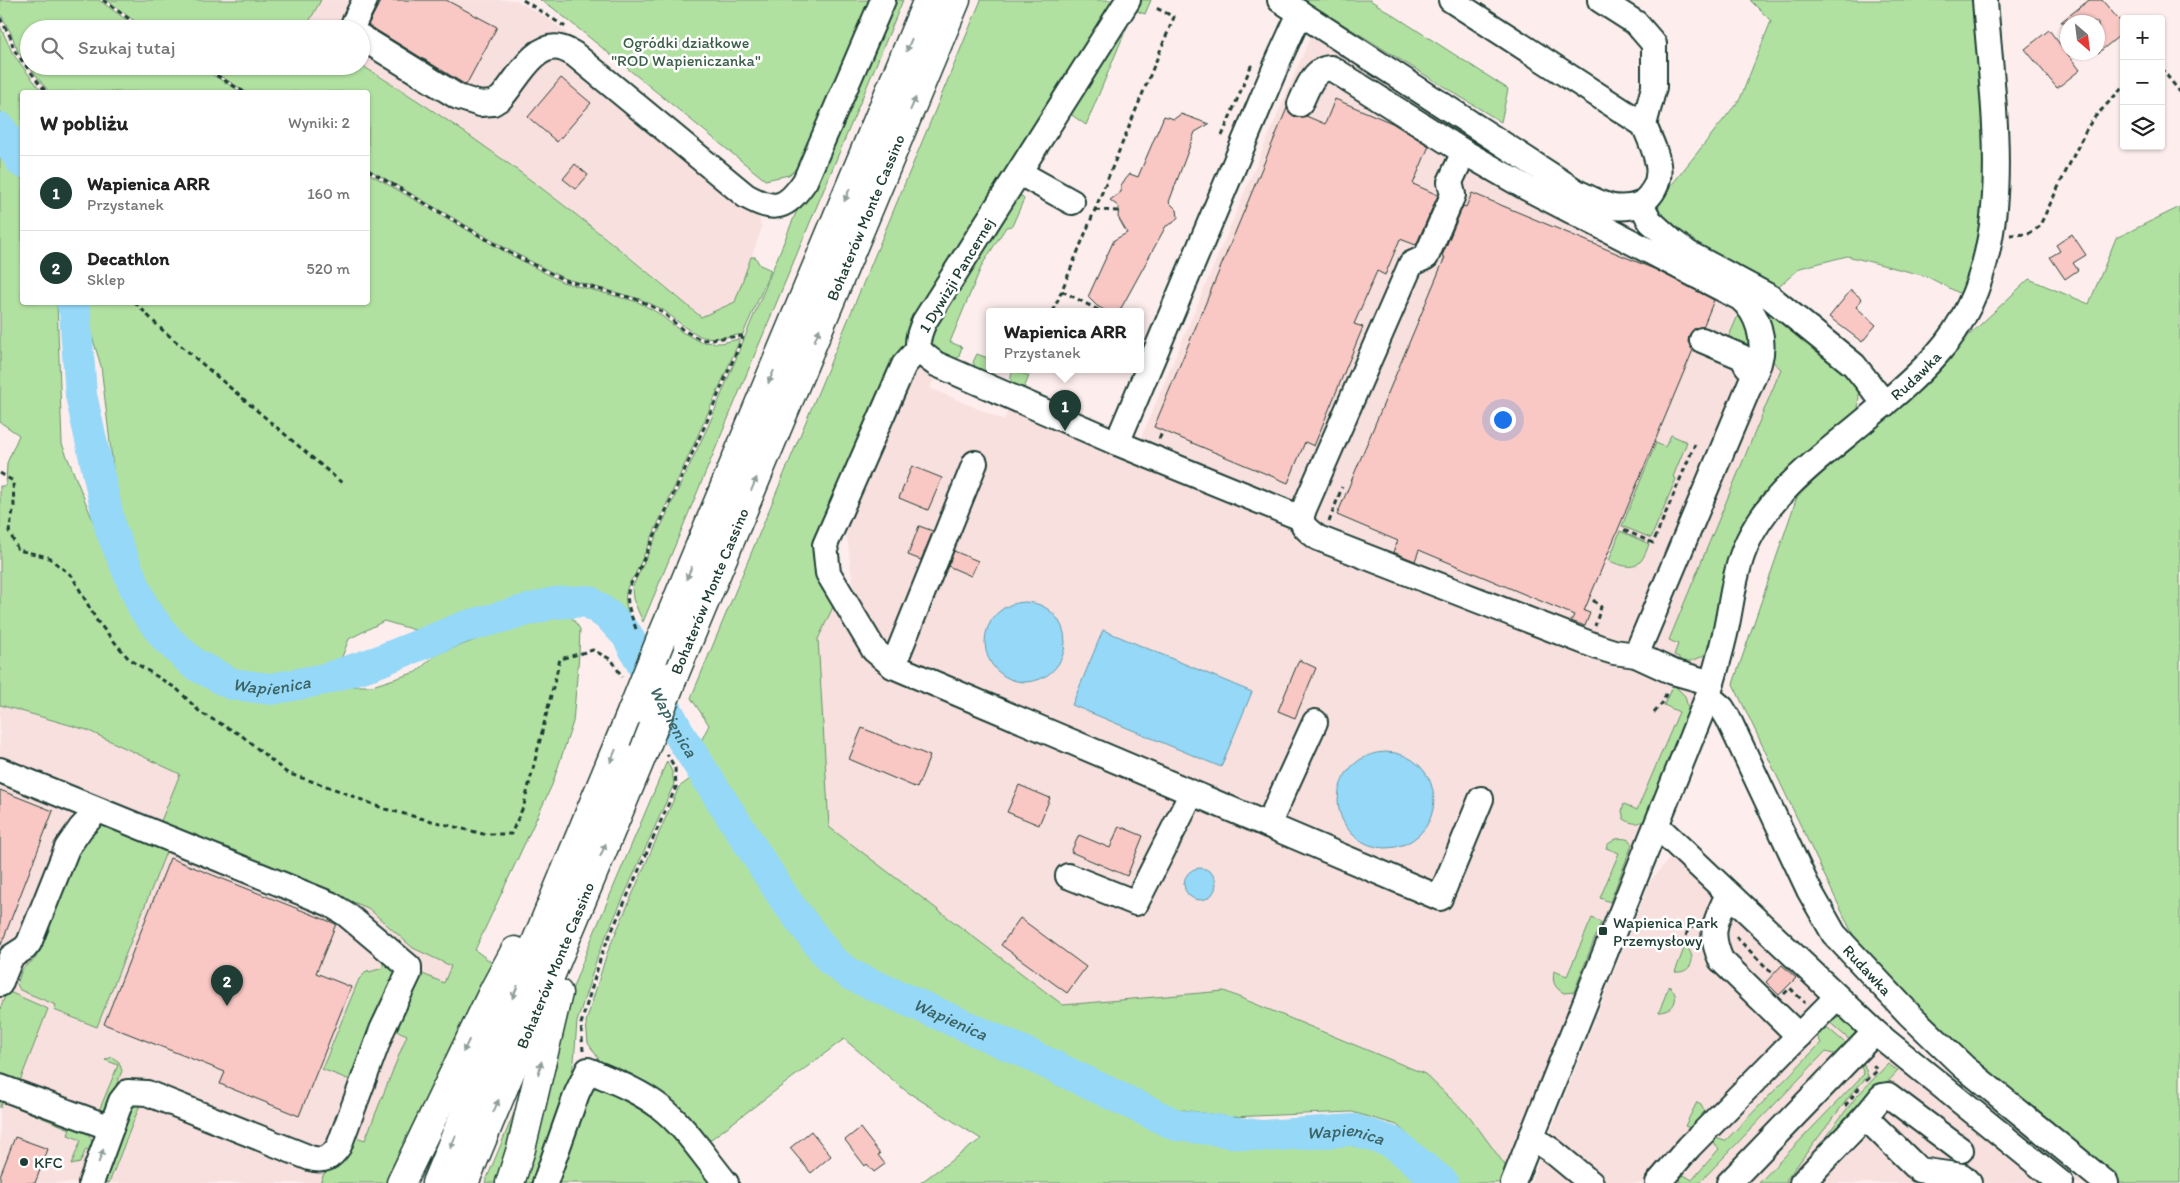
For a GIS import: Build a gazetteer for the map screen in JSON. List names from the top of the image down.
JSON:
{
  "streets": {
    "highway": ["Bohaterów Monte Cassino"],
    "street": ["1 Dywizji Pancernej", "Rudawka"]
  },
  "water": ["Wapienica"],
  "parks": ["Ogródki działkowe \"ROD Wapieniczanka\""],
  "places": {
    "transit": ["Wapienica Park Przemysłowy"],
    "other": ["KFC"]
  },
  "north": "bottom right",
  "page": {
    "map_buttons": ["+", "−"],
    "search": "Szukaj tutaj",
    "heading": ["W pobliżu", "Wyniki: 2"],
    "list": [
      {
        "mark": "1",
        "name": "Wapienica ARR",
        "note": "Przystanek",
        "value": "160 m"
      },
      {
        "mark": "2",
        "name": "Decathlon",
        "note": "Sklep",
        "value": "520 m"
      }
    ],
    "popup": ["Wapienica ARR", "Przystanek"],
    "pins": ["1", "2"]
  }
}
